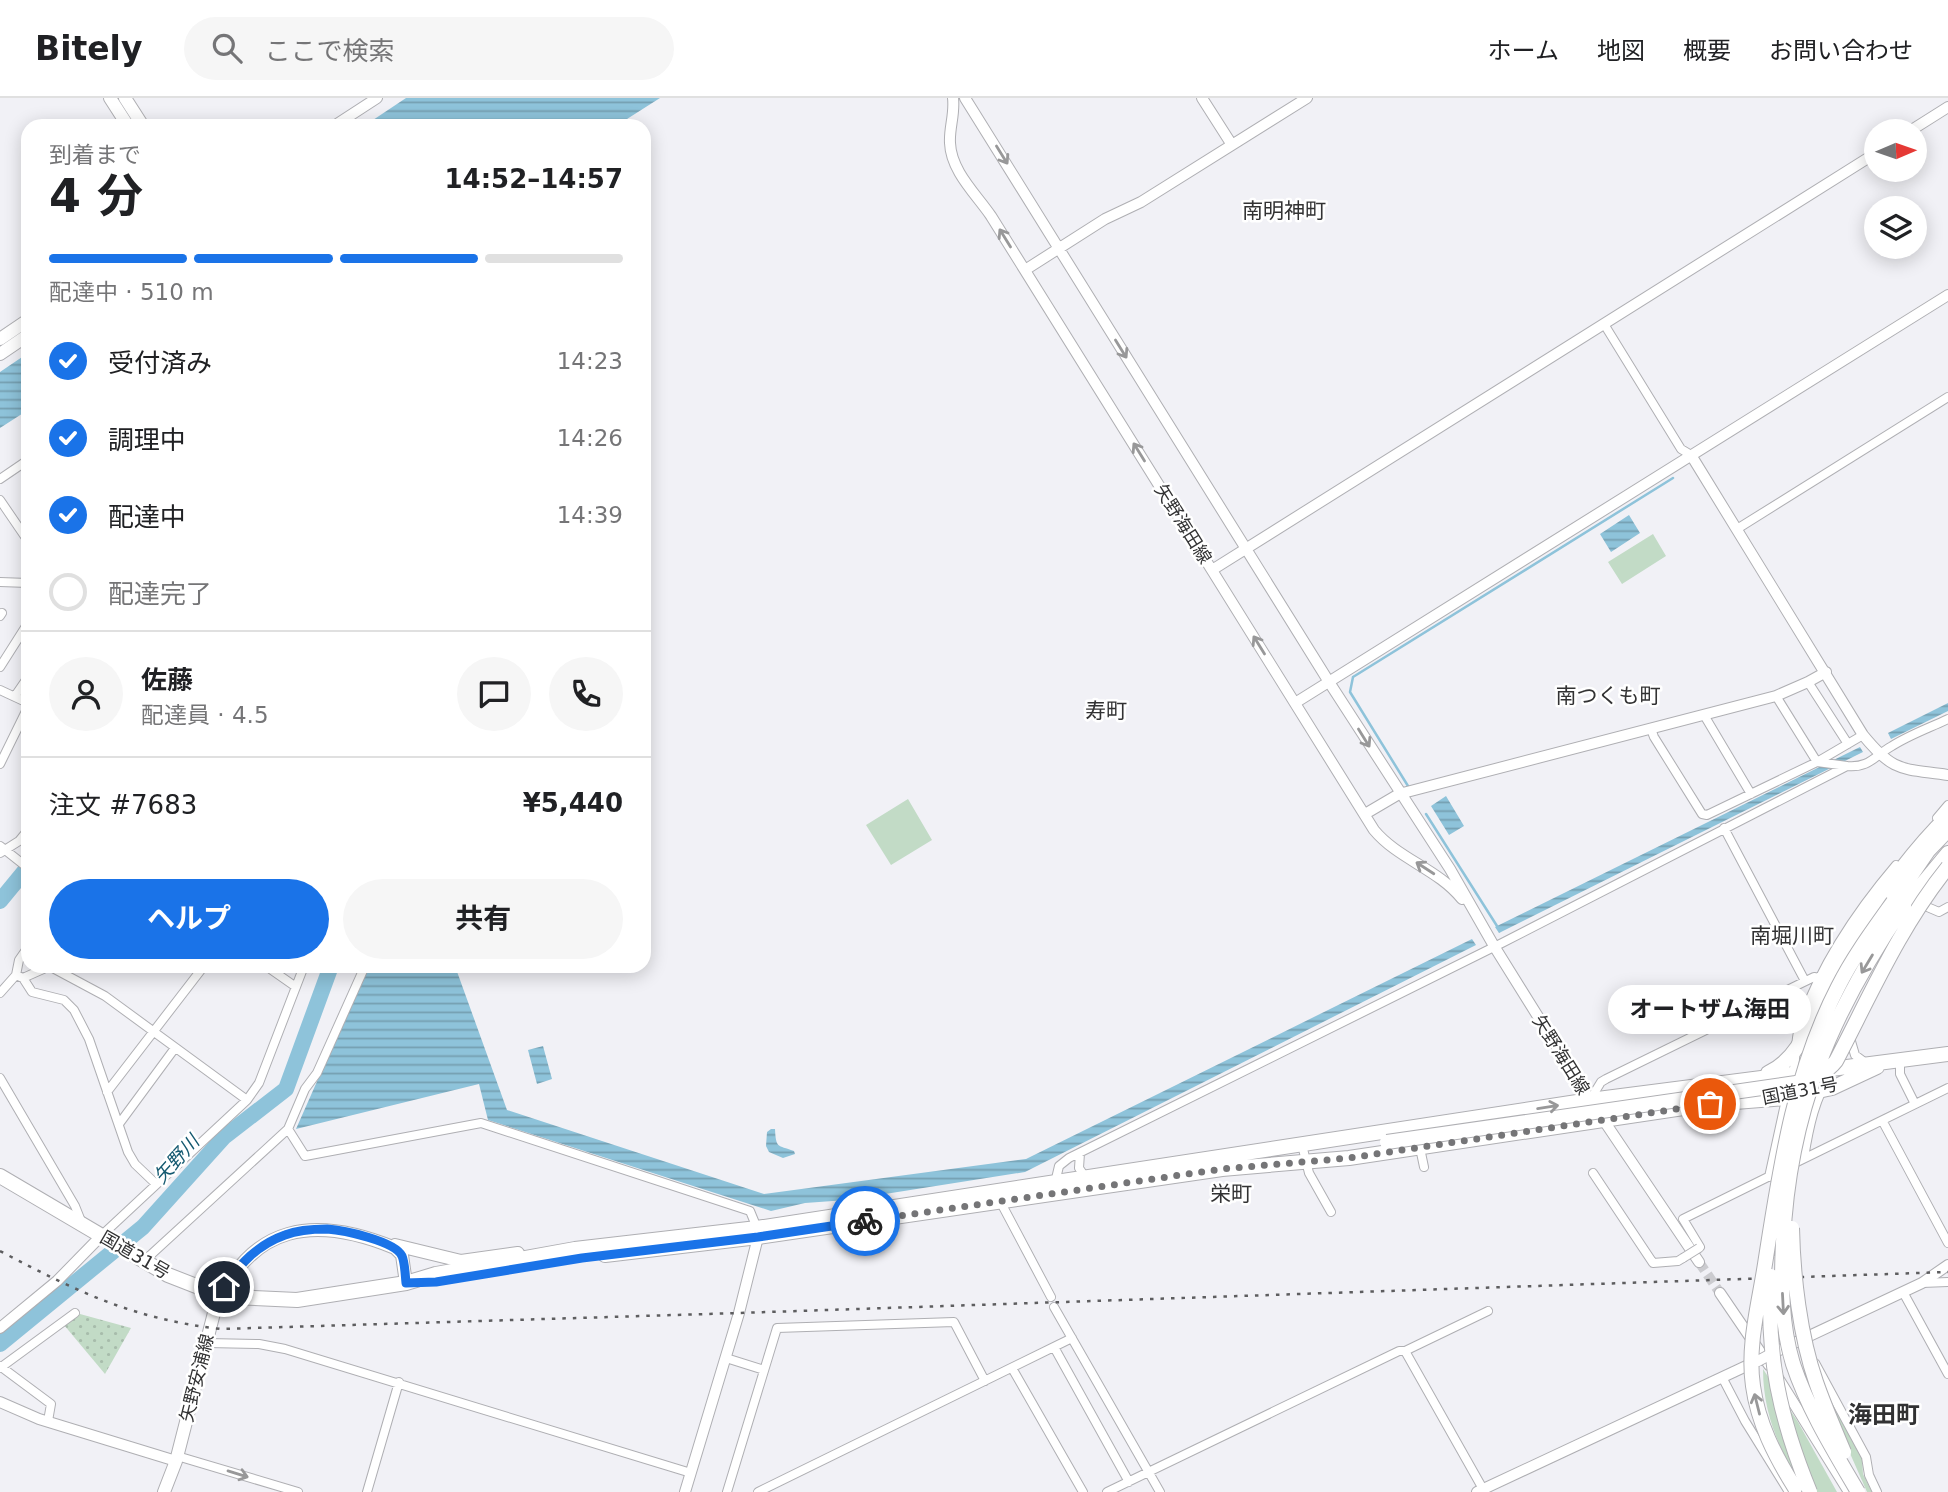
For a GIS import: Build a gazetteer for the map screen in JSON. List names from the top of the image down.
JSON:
{
  "streets": {
    "highway": ["国道31号"],
    "main road": ["矢野安浦線"],
    "street": ["矢野海田線"]
  },
  "crossings": [
    ["矢野海田線", "国道31号"],
    ["国道31号", "矢野安浦線"]
  ],
  "districts": [
    "南明神町",
    "南つくも町",
    "寿町",
    "南堀川町",
    "栄町",
    "海田町"
  ],
  "water": ["矢野川"],
  "places": ["オートザム海田"],
  "north": "right",
  "page": {
    "header": "Bitely",
    "search": "ここで検索",
    "nav": [
      "ホーム",
      "地図",
      "概要",
      "お問い合わせ"
    ],
    "heading": ["4 分", "到着まで", "14:52–14:57"],
    "panel": [
      "佐藤",
      "配達員 · 4.5",
      "注文 #7683",
      "¥5,440"
    ],
    "bar": "配達中 · 510 m",
    "list": [
      ["受付済み", "14:23"],
      ["調理中", "14:26"],
      ["配達中", "14:39"],
      "配達完了"
    ],
    "buttons": ["ヘルプ", "共有"],
    "bubble": "オートザム海田"
  }
}
